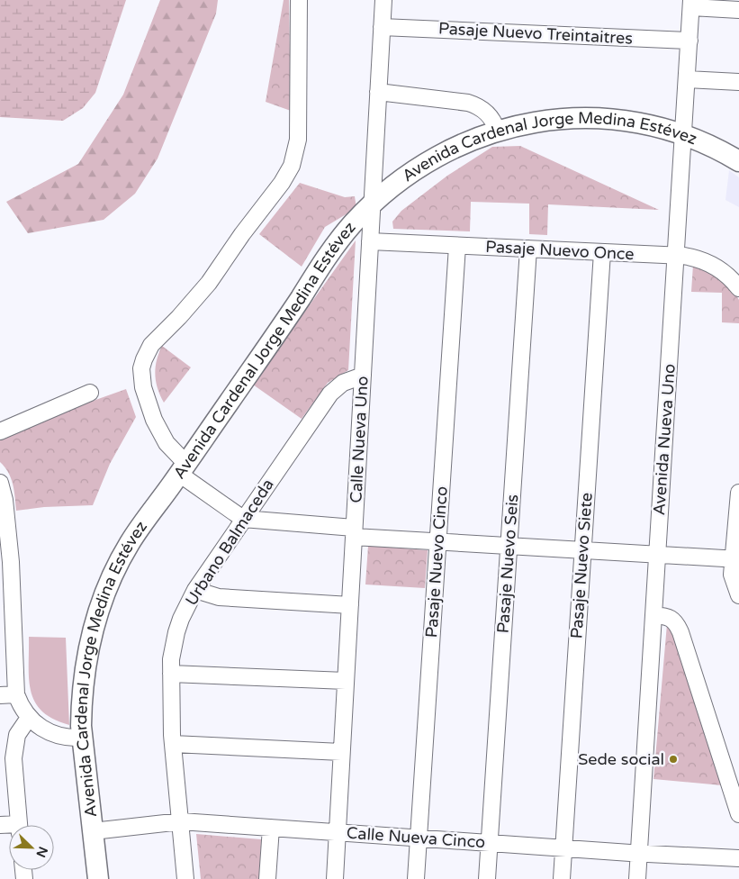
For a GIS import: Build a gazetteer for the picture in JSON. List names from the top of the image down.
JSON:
{
  "streets": {
    "street": [
      "Pasaje Nuevo Treintaitres",
      "Avenida Cardenal Jorge Medina Estévez",
      "Pasaje Nuevo Once",
      "Calle Nueva Uno",
      "Avenida Nueva Uno",
      "Urbano Balmaceda",
      "Pasaje Nuevo Cinco",
      "Pasaje Nuevo Seis",
      "Pasaje Nuevo Siete",
      "Calle Nueva Cinco"
    ]
  },
  "crossings": [
    ["Pasaje Nuevo Treintaitres", "Calle Nueva Uno"],
    ["Pasaje Nuevo Treintaitres", "Avenida Nueva Uno"],
    ["Avenida Cardenal Jorge Medina Estévez", "Calle Nueva Uno"],
    ["Avenida Cardenal Jorge Medina Estévez", "Avenida Nueva Uno"],
    ["Avenida Cardenal Jorge Medina Estévez", "Calle Nueva Cinco"],
    ["Pasaje Nuevo Once", "Calle Nueva Uno"],
    ["Pasaje Nuevo Once", "Avenida Nueva Uno"],
    ["Pasaje Nuevo Once", "Pasaje Nuevo Cinco"],
    ["Pasaje Nuevo Once", "Pasaje Nuevo Seis"],
    ["Pasaje Nuevo Once", "Pasaje Nuevo Siete"],
    ["Calle Nueva Uno", "Urbano Balmaceda"],
    ["Calle Nueva Uno", "Calle Nueva Cinco"],
    ["Avenida Nueva Uno", "Calle Nueva Cinco"],
    ["Urbano Balmaceda", "Calle Nueva Cinco"],
    ["Pasaje Nuevo Cinco", "Calle Nueva Cinco"],
    ["Pasaje Nuevo Seis", "Calle Nueva Cinco"],
    ["Pasaje Nuevo Siete", "Calle Nueva Cinco"]
  ],
  "places": ["Sede social"],
  "north": "bottom right"
}
